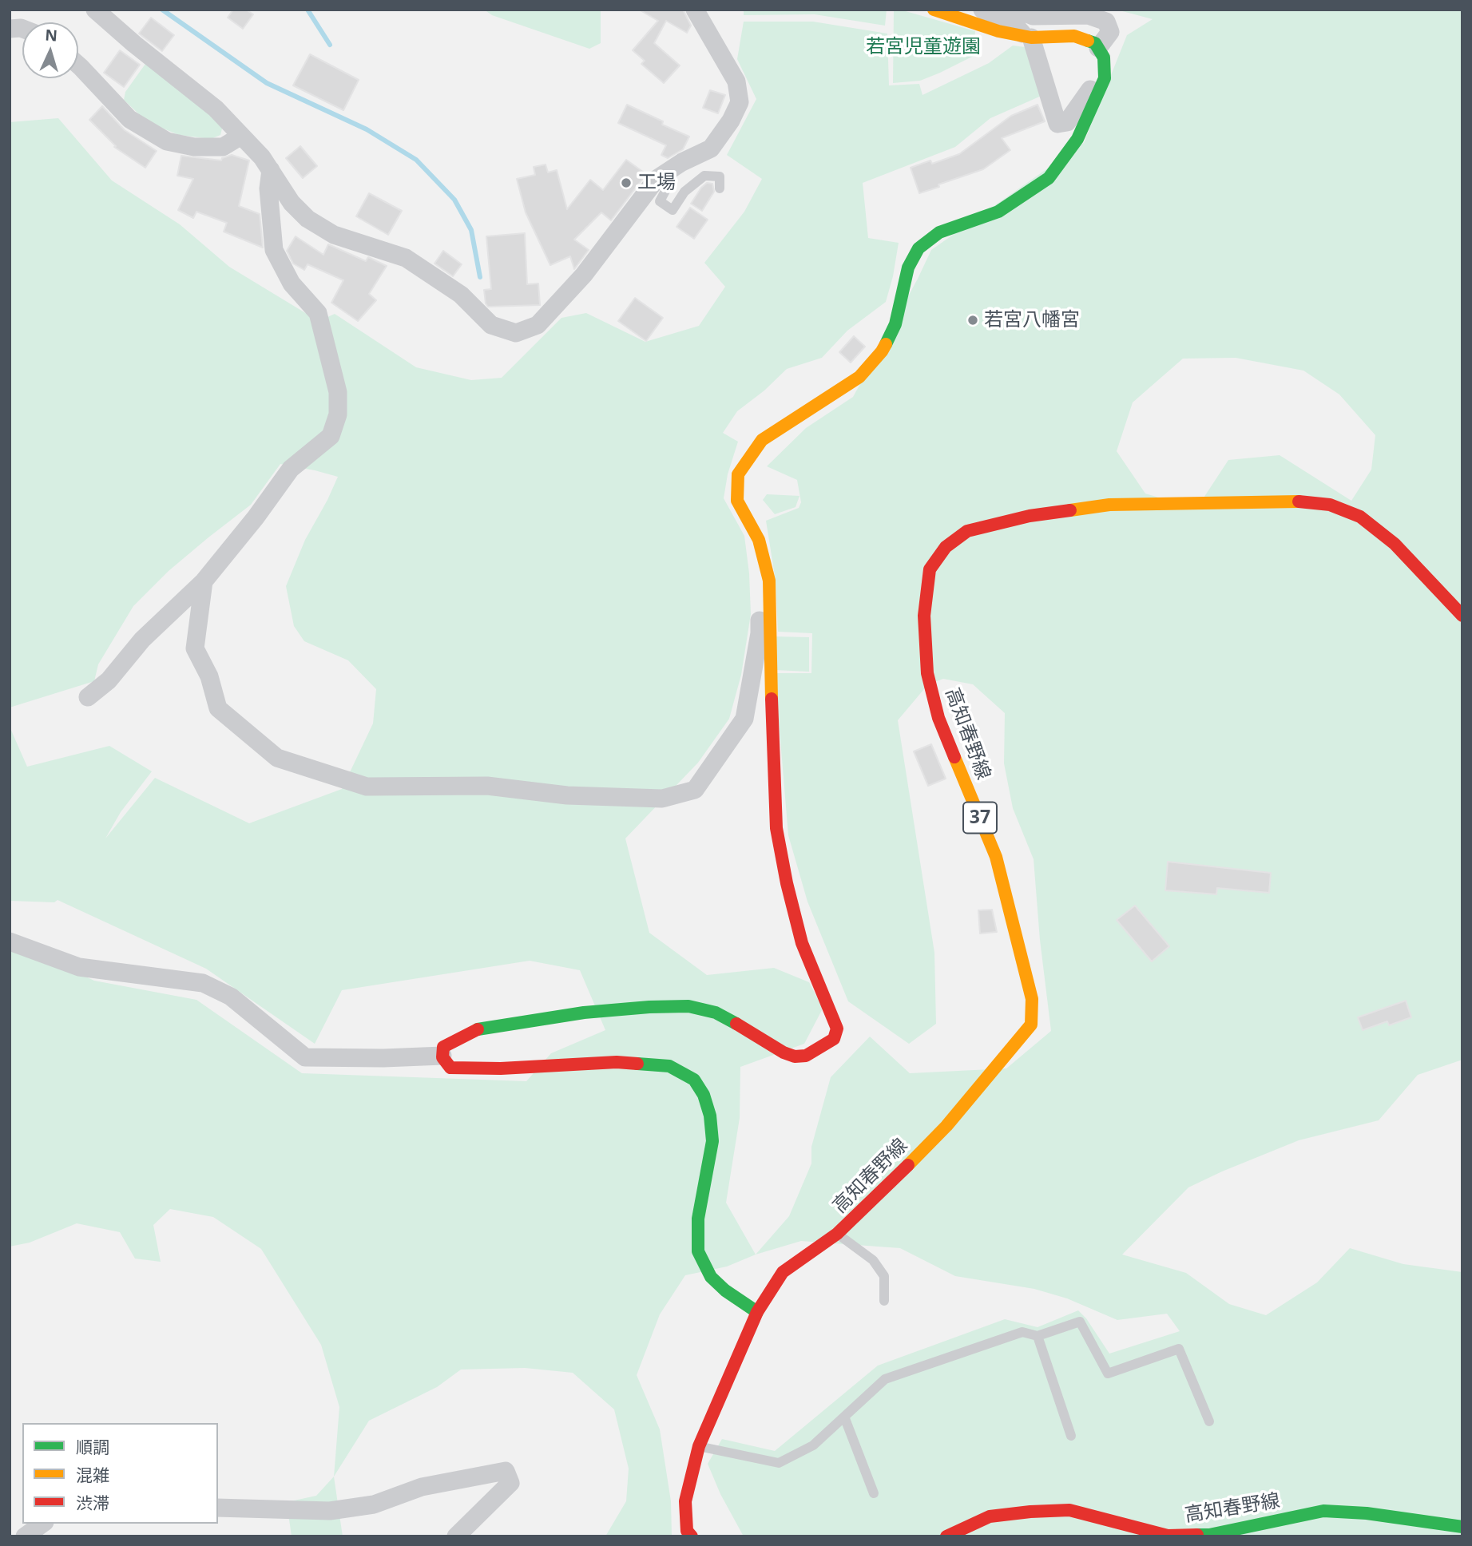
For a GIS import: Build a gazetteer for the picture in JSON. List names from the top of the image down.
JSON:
{
  "streets": {
    "street": ["高知春野線", "37"]
  },
  "parks": ["若宮児童遊園"],
  "places": ["工場", "若宮八幡宮"],
  "legend": ["順調", "混雑", "渋滞"],
  "north": "top"
}
